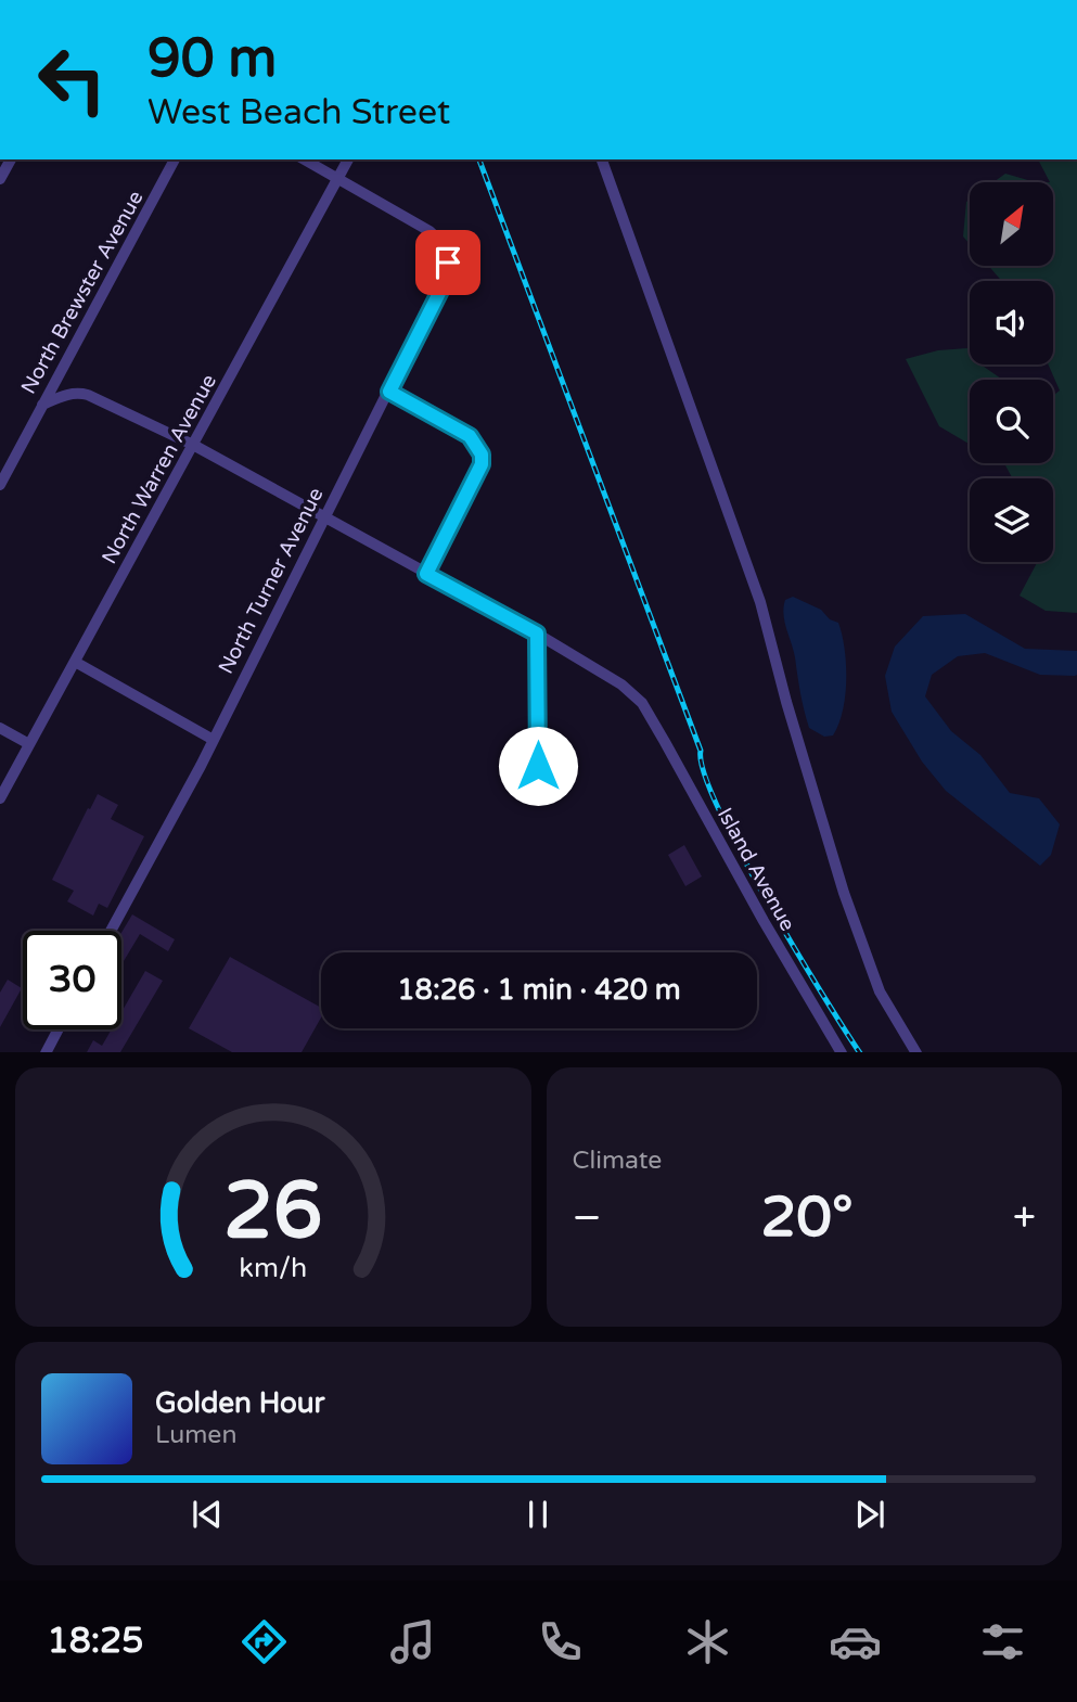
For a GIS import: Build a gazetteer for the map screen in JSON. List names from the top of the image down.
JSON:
{
  "streets": {
    "street": [
      "North Brewster Avenue",
      "North Warren Avenue",
      "North Turner Avenue",
      "Island Avenue"
    ]
  },
  "crossings": [
    ["North Warren Avenue", "North Turner Avenue"]
  ],
  "north": "top right",
  "page": {
    "turn": ["90 m", "West Beach Street"],
    "limit": "30",
    "trip": "18:26 · 1 min · 420 m",
    "tile": "Climate",
    "heat": ["−", "20°", "+"],
    "song": ["Golden Hour", "Lumen"],
    "tabs": "18:25",
    "gauge": ["26", "km/h"]
  }
}
